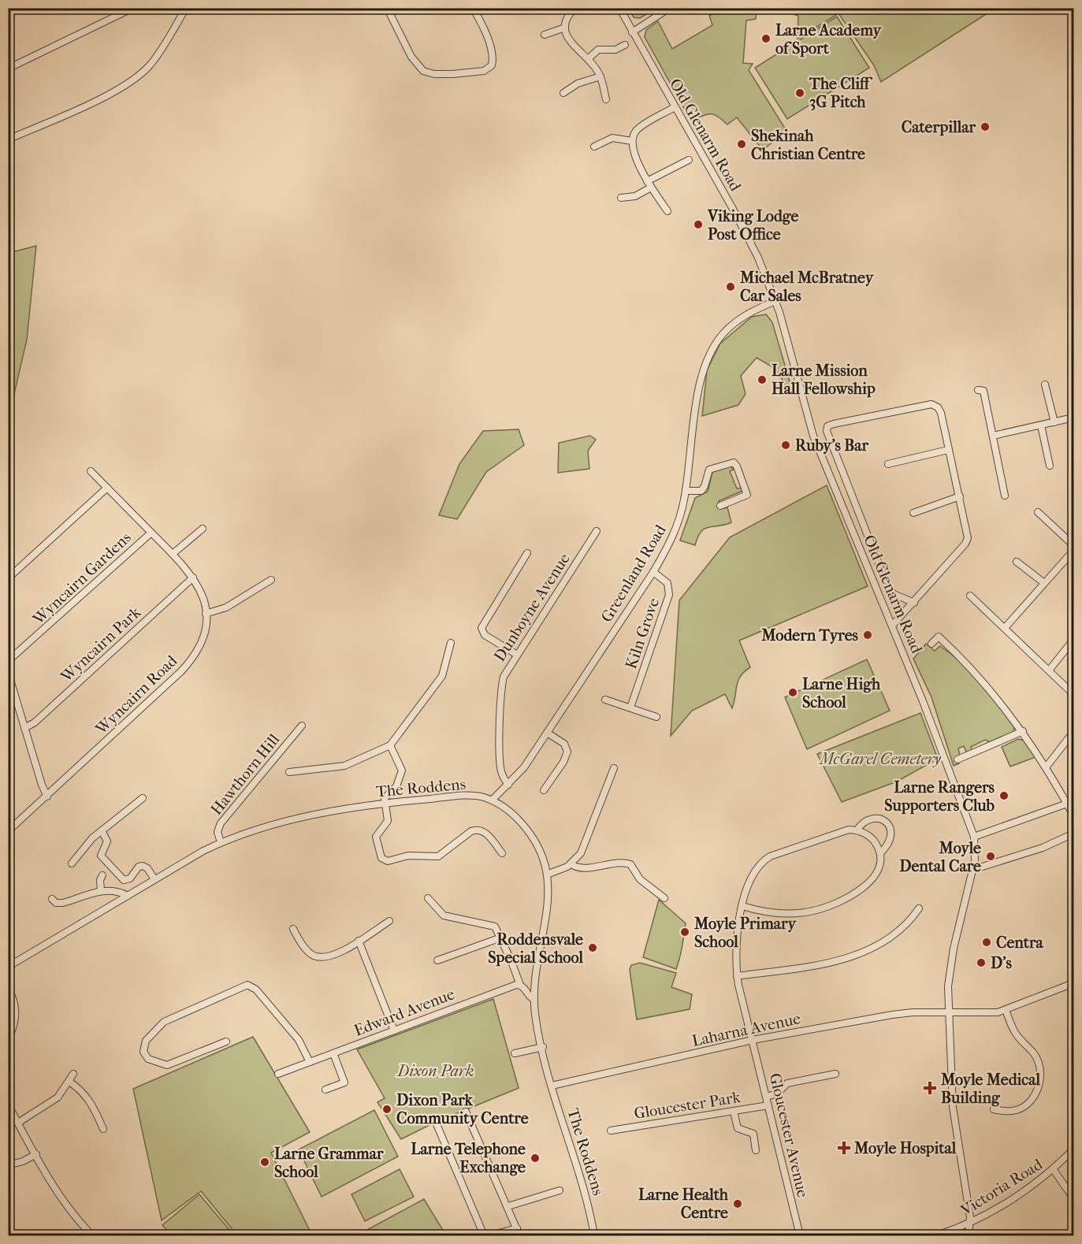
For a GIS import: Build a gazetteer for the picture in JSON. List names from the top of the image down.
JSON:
{
  "streets": {
    "street": [
      "Old Glenarm Road",
      "Greenland Road",
      "Wyncairn Gardens",
      "Dunboyne Avenue",
      "Kiln Grove",
      "Wyncairn Park",
      "Wyncairn Road",
      "Hawthorn Hill",
      "The Roddens",
      "Edward Avenue",
      "Laharna Avenue",
      "Gloucester Park",
      "Gloucester Avenue",
      "Victoria Road"
    ]
  },
  "crossings": [
    ["Old Glenarm Road", "Greenland Road"],
    ["Old Glenarm Road", "Laharna Avenue"],
    ["Old Glenarm Road", "Victoria Road"],
    ["Greenland Road", "Dunboyne Avenue"],
    ["Greenland Road", "Kiln Grove"],
    ["Greenland Road", "The Roddens"],
    ["Wyncairn Gardens", "Wyncairn Road"],
    ["Wyncairn Park", "Wyncairn Road"],
    ["Hawthorn Hill", "The Roddens"],
    ["The Roddens", "Laharna Avenue"],
    ["Laharna Avenue", "Gloucester Avenue"],
    ["Gloucester Park", "Gloucester Avenue"]
  ],
  "parks": ["McGarel Cemetery", "Dixon Park"],
  "places": {
    "other": [
      "Larne Academy of Sport",
      "The Cliff 3G Pitch",
      "Caterpillar",
      "Shekinah Christian Centre",
      "Viking Lodge Post Office",
      "Michael McBratney Car Sales",
      "Larne Mission Hall Fellowship",
      "Ruby's Bar",
      "Modern Tyres",
      "Larne High School",
      "Larne Rangers Supporters Club",
      "Moyle Dental Care",
      "Moyle Primary School",
      "Centra",
      "Roddensvale Special School",
      "D's",
      "Dixon Park Community Centre",
      "Larne Telephone Exchange",
      "Larne Grammar School",
      "Larne Health Centre"
    ],
    "health": ["Moyle Medical Building", "Moyle Hospital"]
  }
}
